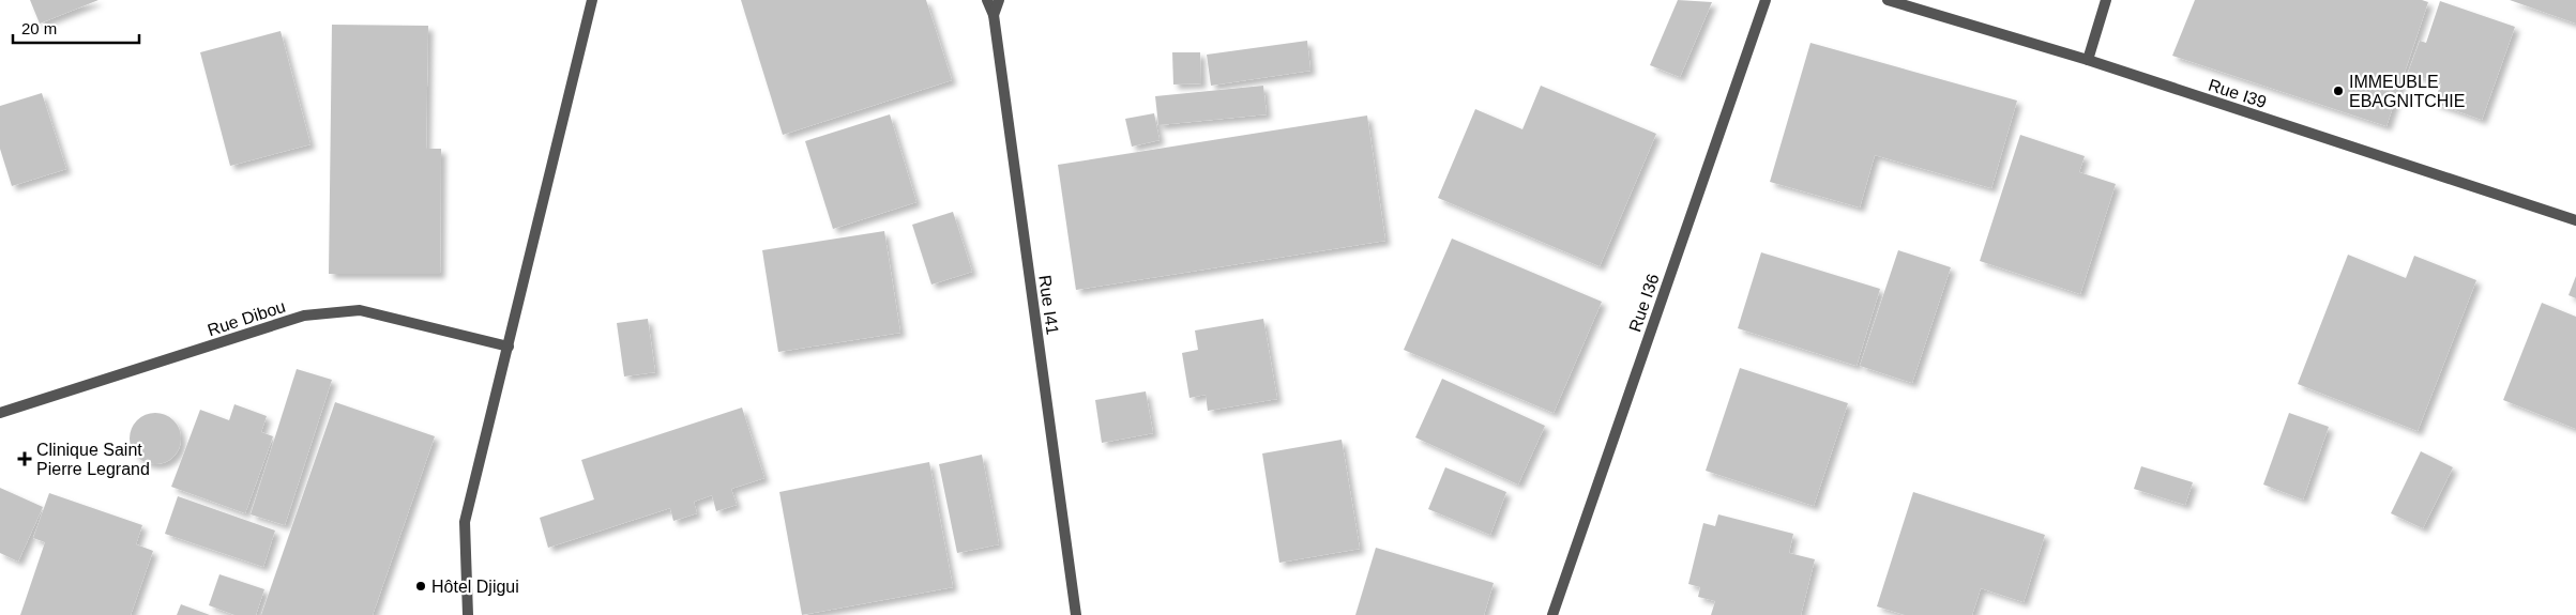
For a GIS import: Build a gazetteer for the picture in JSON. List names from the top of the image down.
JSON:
{
  "streets": {
    "street": [
      "Rue I39",
      "Rue I36",
      "Rue I41",
      "Rue Dibou"
    ]
  },
  "places": {
    "other": ["IMMEUBLE EBAGNITCHIE", "Hôtel Djigui"],
    "health": ["Clinique Saint Pierre Legrand"]
  },
  "scale_bar": "20 m"
}
